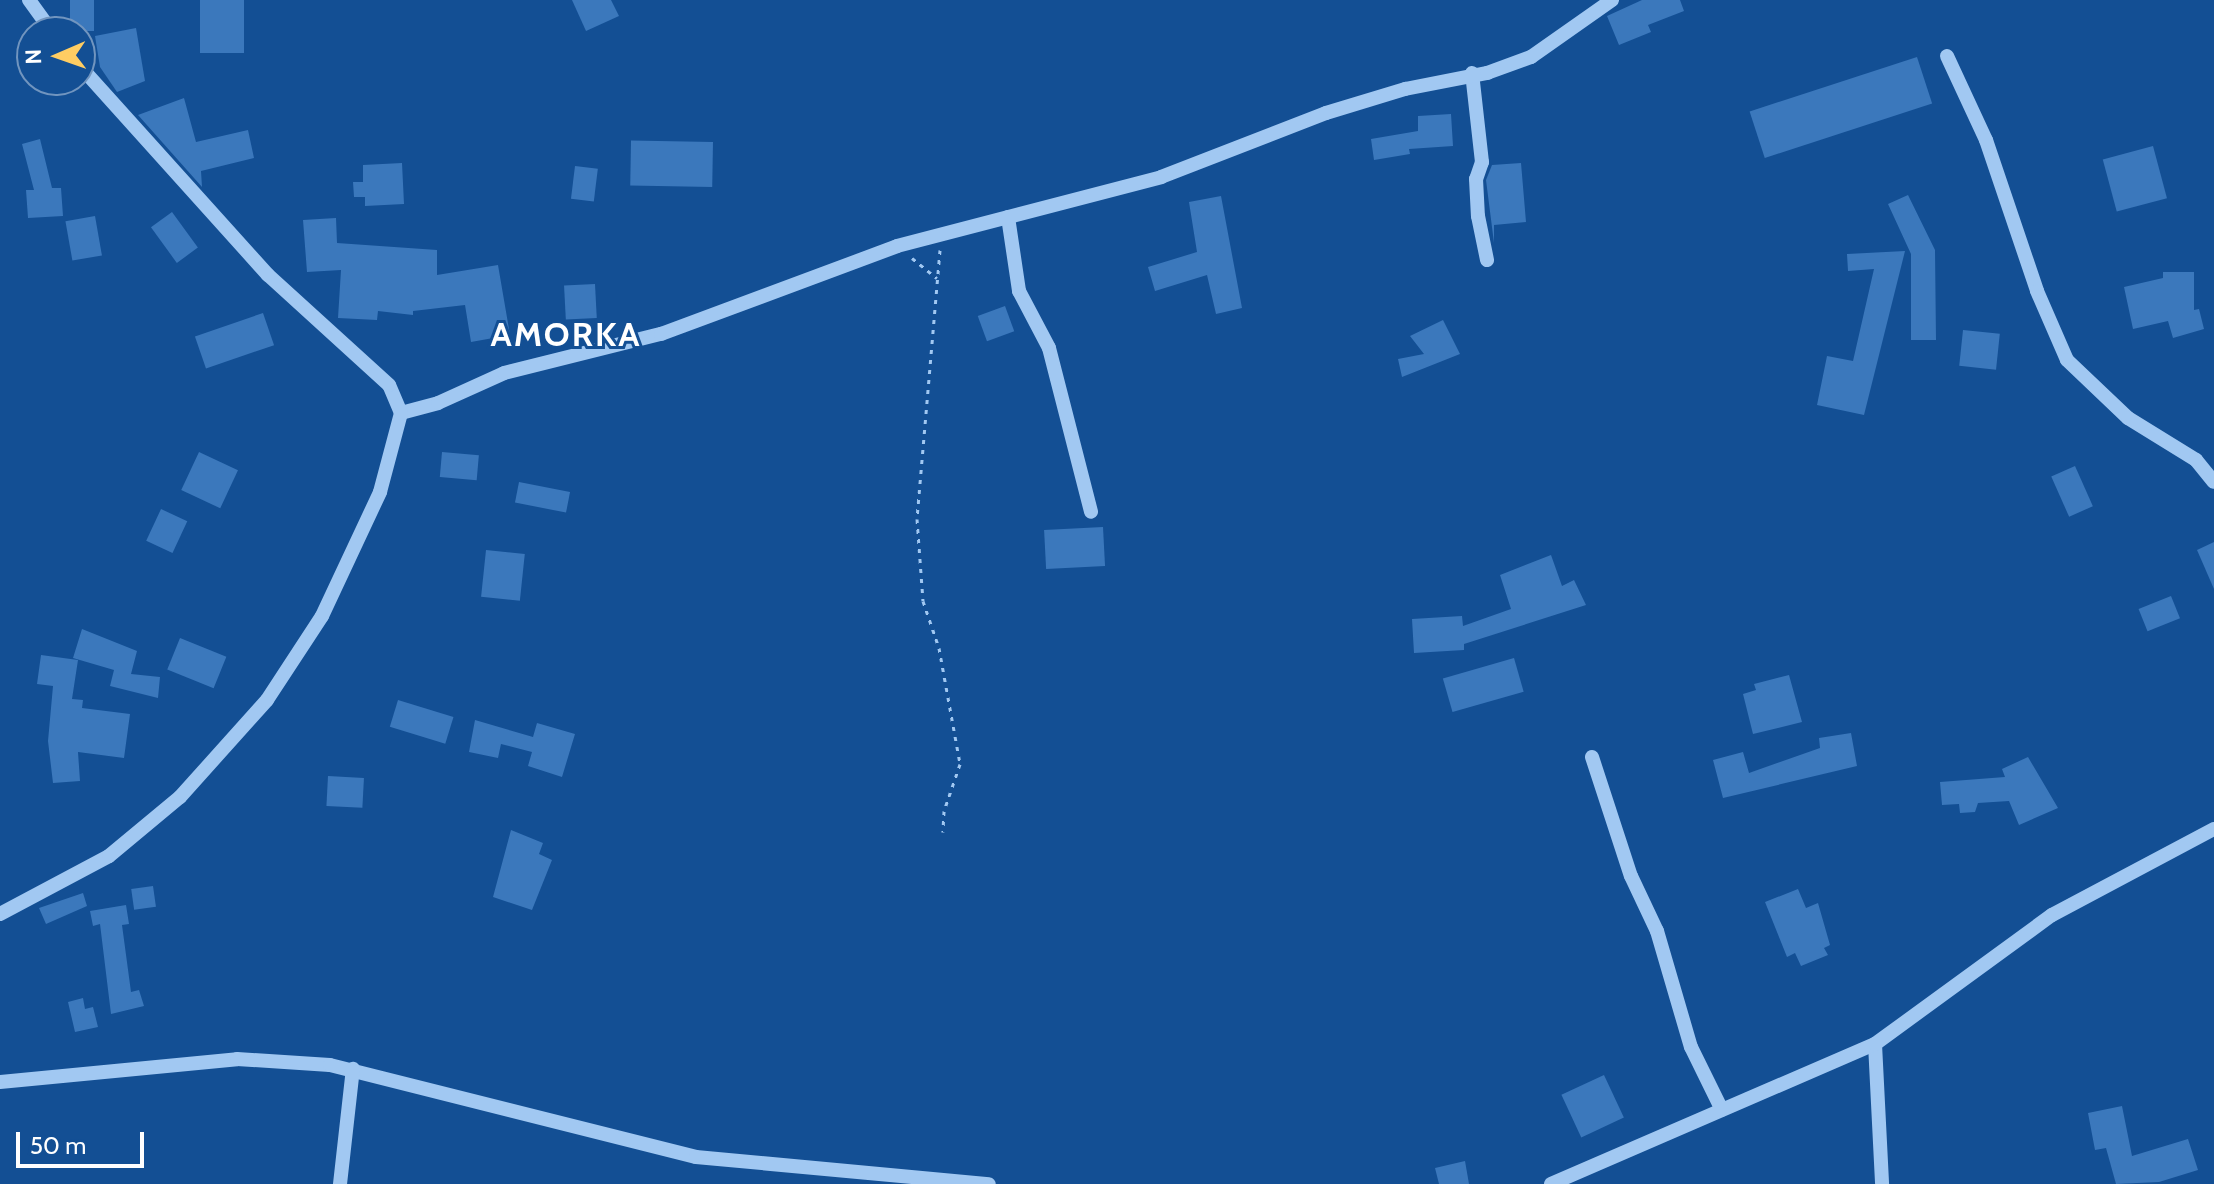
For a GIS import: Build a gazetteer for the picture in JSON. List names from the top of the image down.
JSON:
{
  "districts": ["AMORKA"],
  "scale_bar": "50 m",
  "north": "left"
}
